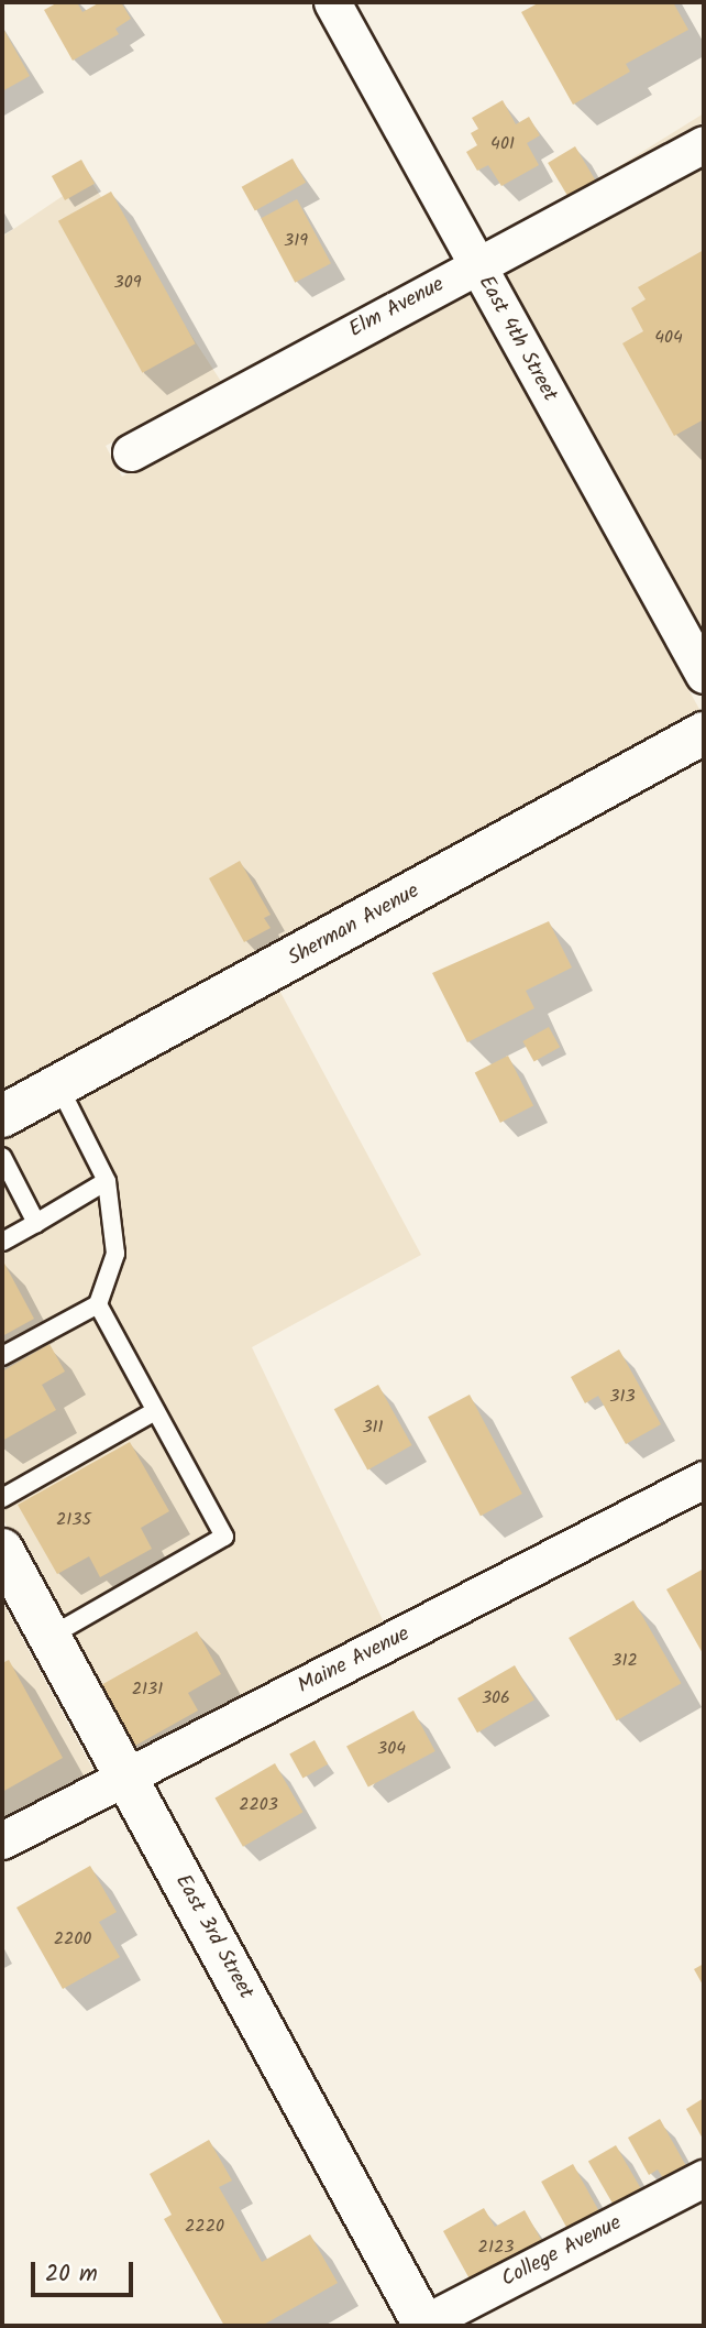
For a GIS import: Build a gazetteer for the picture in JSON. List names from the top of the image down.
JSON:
{
  "streets": {
    "street": [
      "Elm Avenue",
      "East 4th Street",
      "Sherman Avenue",
      "Maine Avenue",
      "East 3rd Street",
      "College Avenue"
    ]
  },
  "crossings": [
    ["Elm Avenue", "East 4th Street"],
    ["Maine Avenue", "East 3rd Street"],
    ["East 3rd Street", "College Avenue"]
  ],
  "house_numbers": [
    "401",
    "319",
    "309",
    "404",
    "313",
    "311",
    "2135",
    "312",
    "2131",
    "306",
    "304",
    "2203",
    "2200",
    "2220",
    "2123"
  ],
  "scale_bar": "20 m"
}
